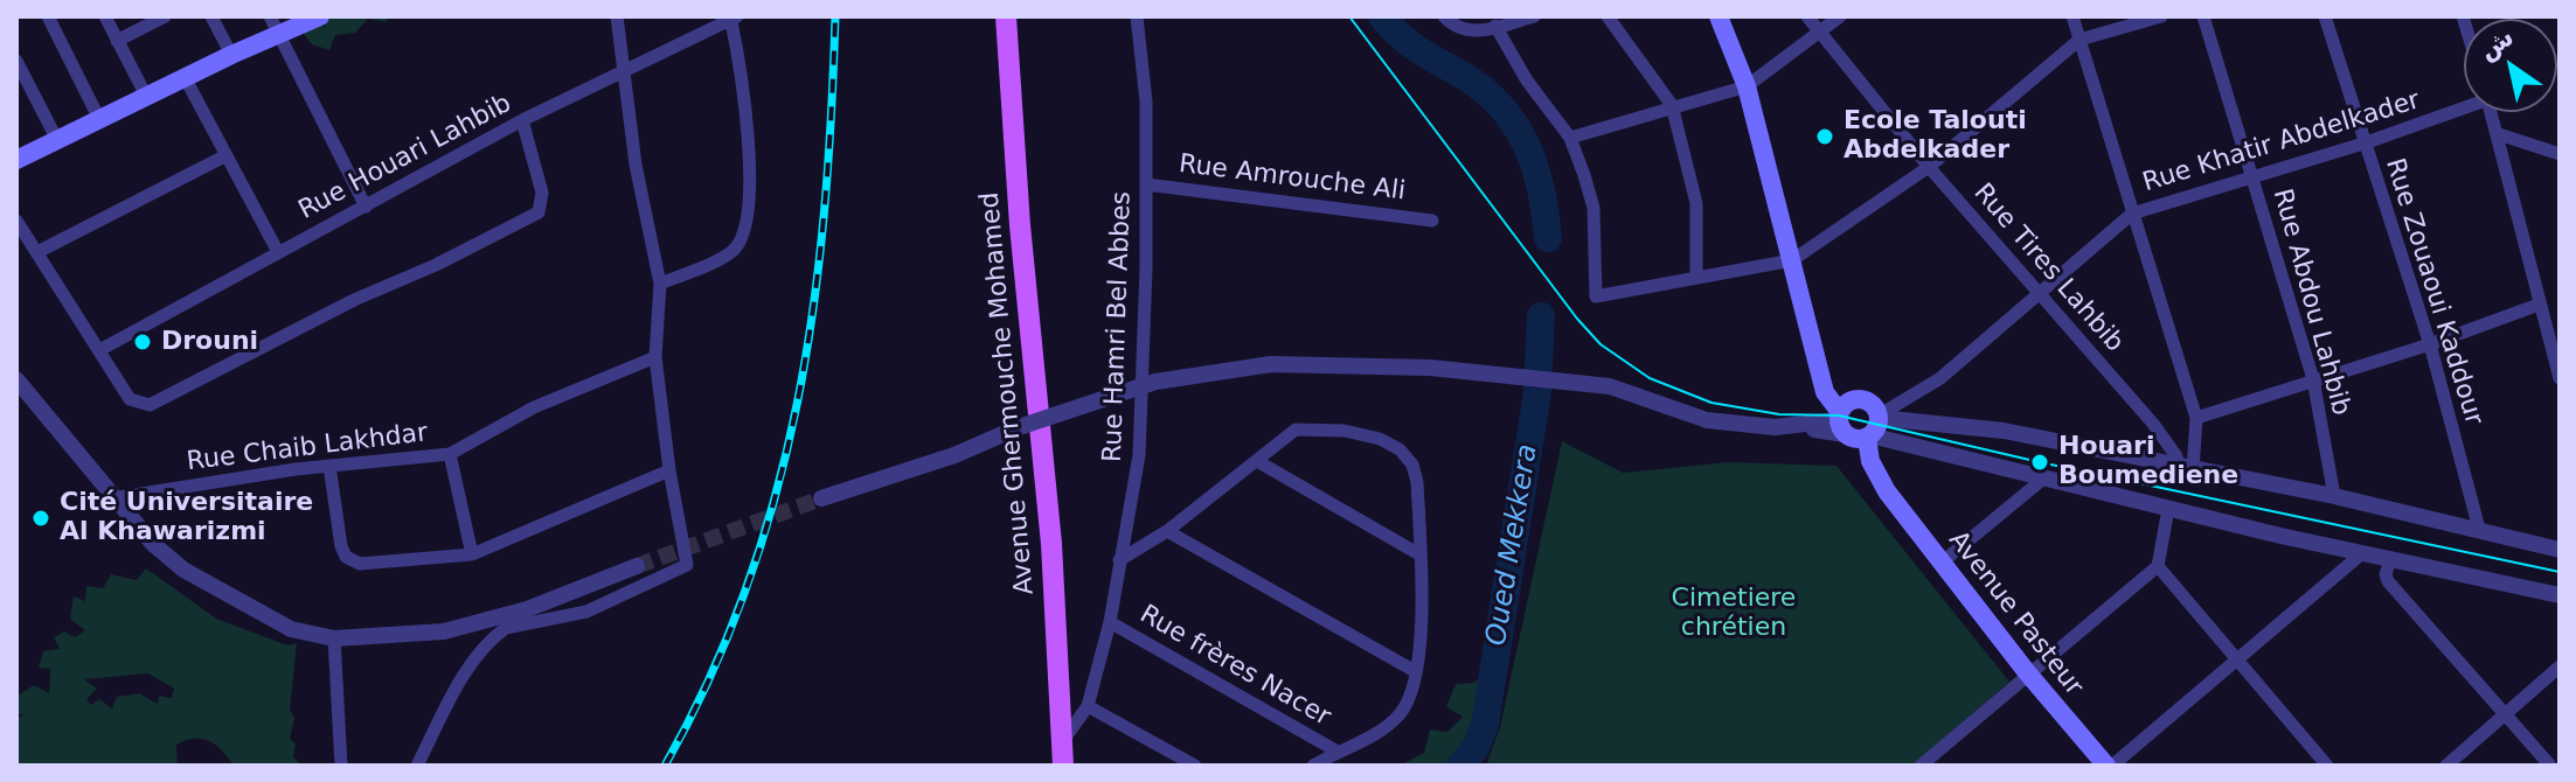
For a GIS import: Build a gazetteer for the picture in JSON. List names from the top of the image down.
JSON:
{
  "streets": {
    "main road": ["Avenue Ghermouche Mohamed", "Avenue Pasteur"],
    "street": [
      "Rue Khatir Abdelkader",
      "Rue Houari Lahbib",
      "Rue Amrouche Ali",
      "Rue Tires Lahbib",
      "Rue Zouaoui Kaddour",
      "Rue Abdou Lahbib",
      "Rue Hamri Bel Abbes",
      "Rue Chaib Lakhdar",
      "Rue frères Nacer"
    ]
  },
  "crossings": [
    ["Rue Khatir Abdelkader", "Rue Tires Lahbib"],
    ["Rue Khatir Abdelkader", "Rue Zouaoui Kaddour"],
    ["Rue Khatir Abdelkader", "Rue Abdou Lahbib"],
    ["Rue Khatir Abdelkader", "Avenue Pasteur"],
    ["Rue Amrouche Ali", "Rue Hamri Bel Abbes"],
    ["Rue Hamri Bel Abbes", "Avenue Ghermouche Mohamed"],
    ["Rue Hamri Bel Abbes", "Rue frères Nacer"]
  ],
  "water": ["Oued Mekkera"],
  "parks": ["Cimetiere chrétien"],
  "places": [
    "Ecole Talouti Abdelkader",
    "Drouni",
    "Houari Boumediene",
    "Cité Universitaire Al Khawarizmi"
  ],
  "north": "top left"
}
